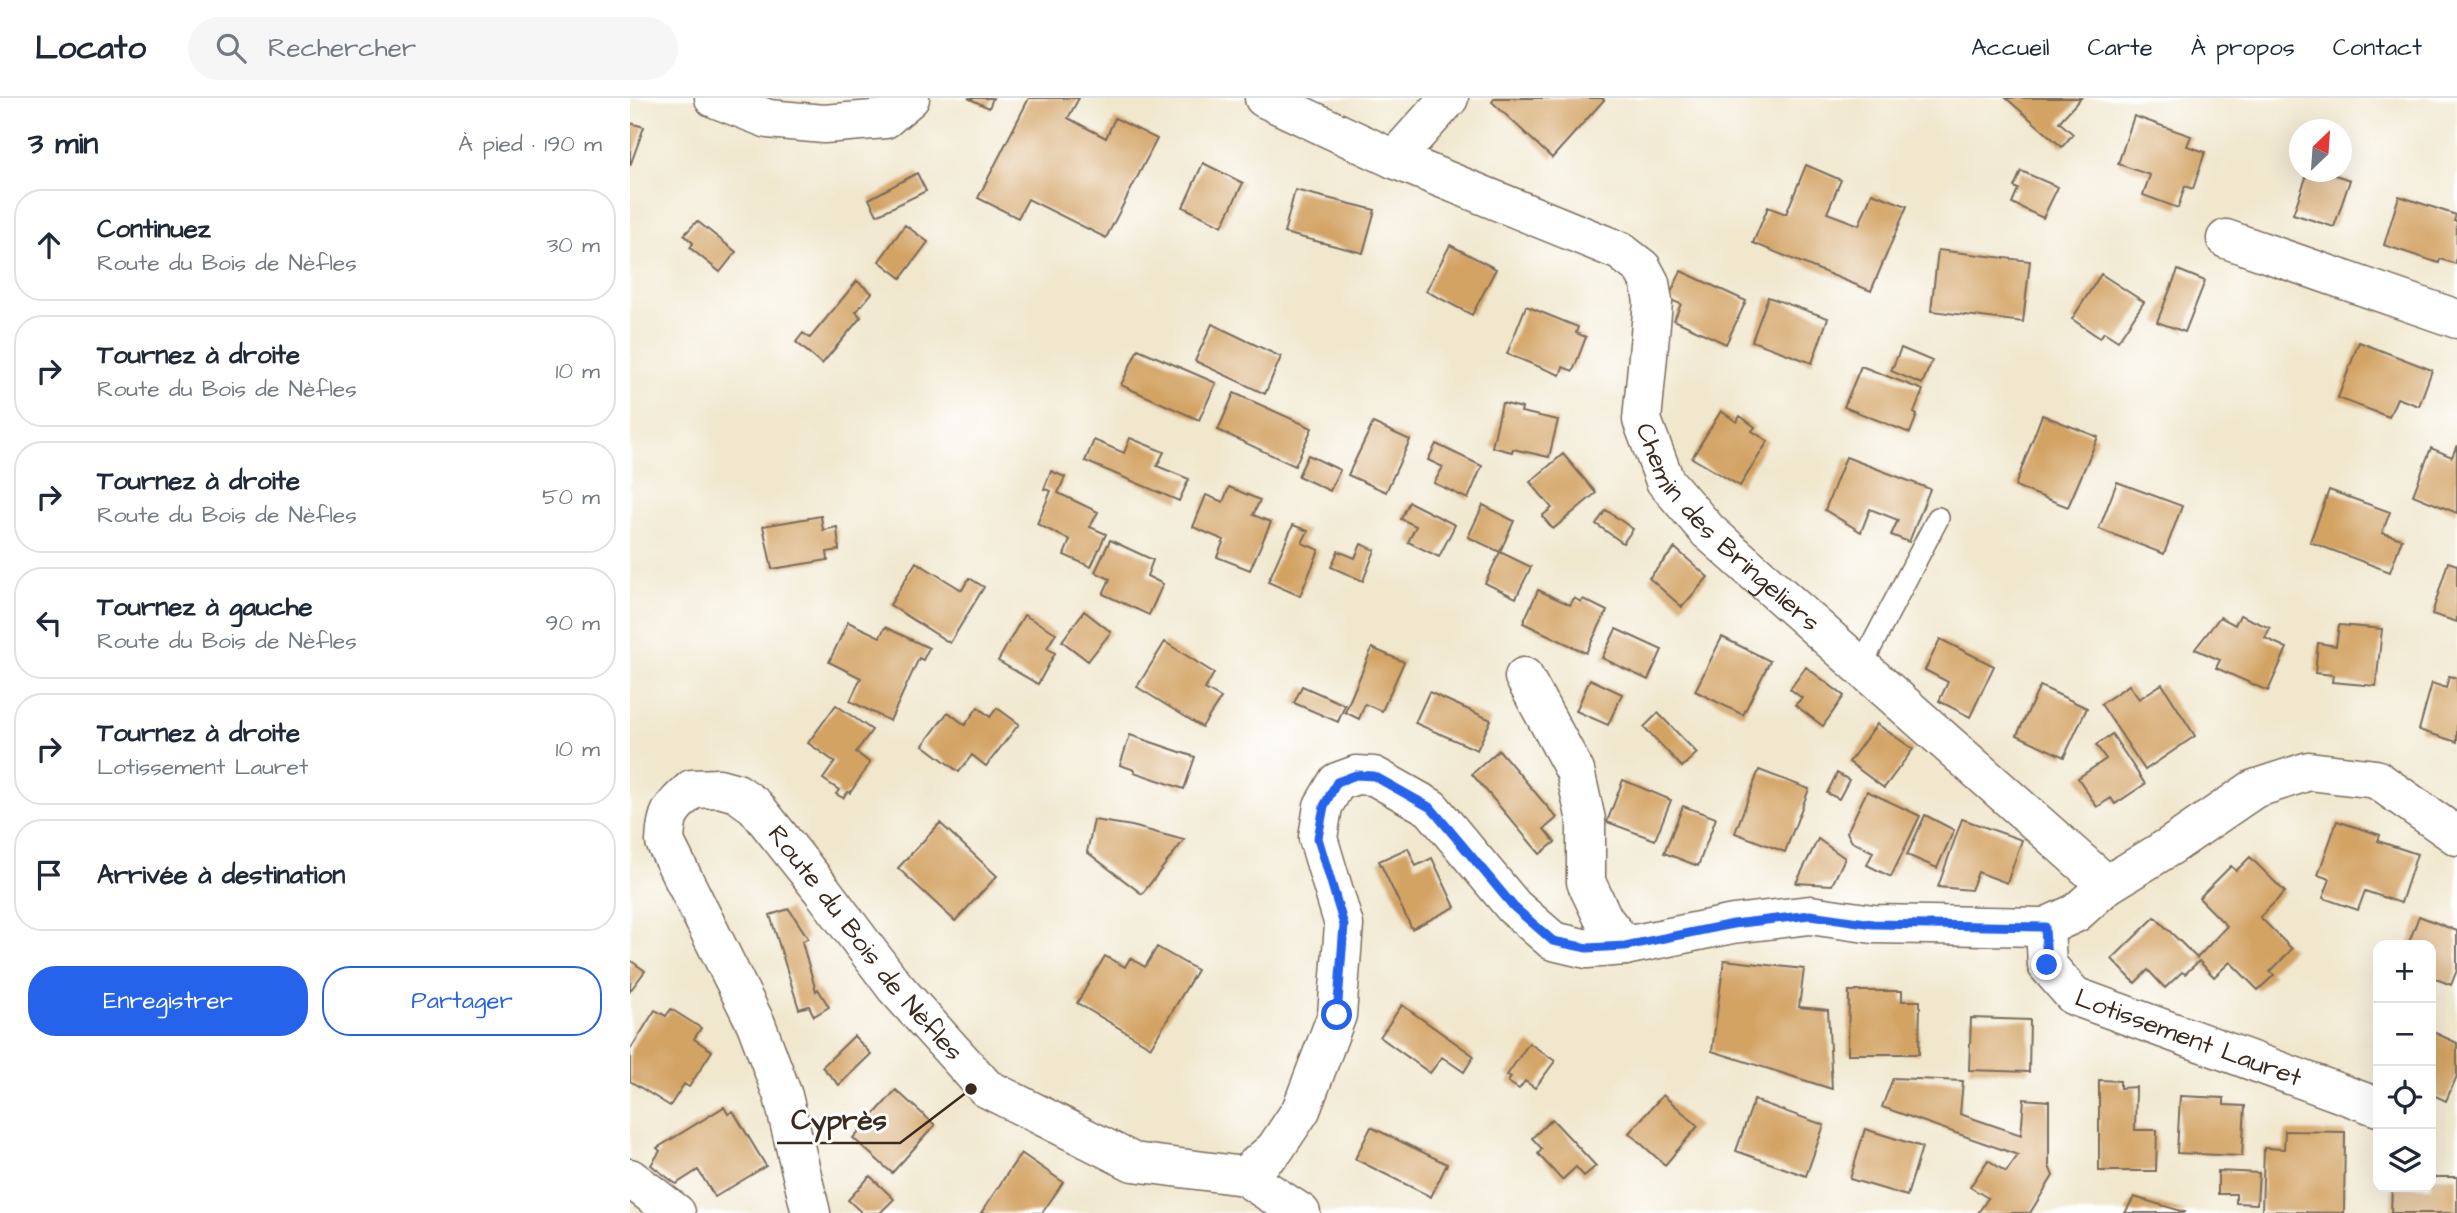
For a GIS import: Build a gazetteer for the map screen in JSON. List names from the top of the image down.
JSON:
{
  "streets": {
    "street": ["Chemin des Bringeliers", "Route du Bois de Nèfles", "Lotissement Lauret"]
  },
  "places": ["Cyprès"],
  "north": "top right",
  "page": {
    "header": "Locato",
    "search": "Rechercher",
    "nav": [
      "Accueil",
      "Carte",
      "À propos",
      "Contact"
    ],
    "heading": ["3 min", "À pied · 190 m"],
    "list": [
      ["Continuez", "Route du Bois de Nèfles", "30 m"],
      ["Tournez à droite", "Route du Bois de Nèfles", "10 m"],
      ["Tournez à droite", "Route du Bois de Nèfles", "50 m"],
      ["Tournez à gauche", "Route du Bois de Nèfles", "90 m"],
      ["Tournez à droite", "Lotissement Lauret", "10 m"],
      "Arrivée à destination"
    ],
    "map_buttons": ["+", "−"],
    "buttons": ["Enregistrer", "Partager"]
  }
}
